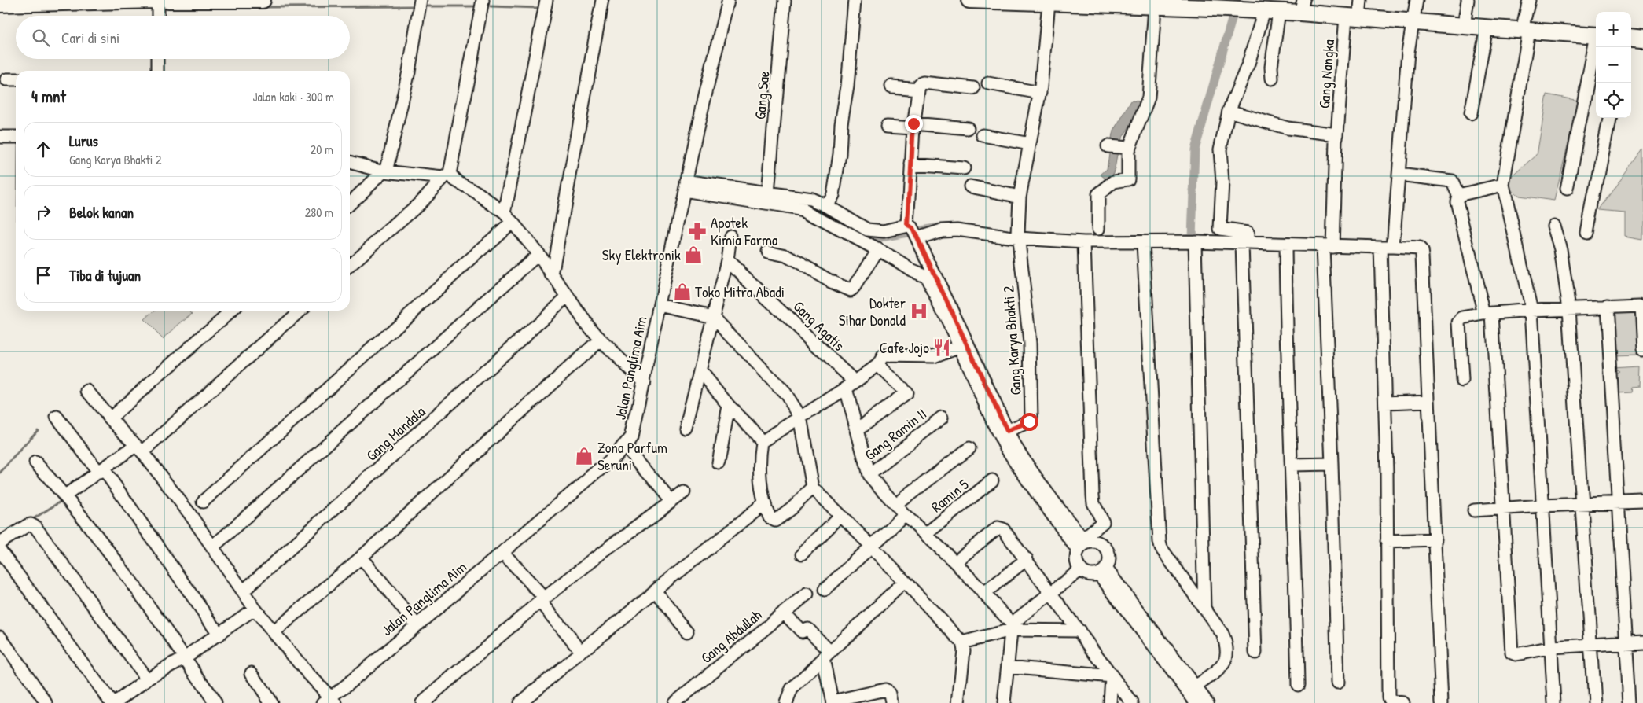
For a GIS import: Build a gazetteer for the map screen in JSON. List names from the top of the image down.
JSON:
{
  "streets": {
    "street": [
      "Gang Nangka",
      "Gang Sae",
      "Gang Agatis",
      "Gang Karya Bhakti 2",
      "Jalan Panglima Aim",
      "Gang Mandala",
      "Gang Ramin II",
      "Ramin 5",
      "Gang Abdullah"
    ]
  },
  "places": {
    "pharmacy": ["Apotek Kimia Farma"],
    "shop": ["Sky Elektronik", "Toko Mitra Abadi", "Zona Parfum Seruni"],
    "hospital": ["Dokter Sihar Donald"],
    "restaurant": ["Cafe Jojo"]
  },
  "page": {
    "map_buttons": ["+", "−"],
    "search": "Cari di sini",
    "heading": ["4 mnt", "Jalan kaki · 300 m"],
    "list": [
      ["Lurus", "Gang Karya Bhakti 2", "20 m"],
      ["Belok kanan", "280 m"],
      "Tiba di tujuan"
    ]
  }
}
